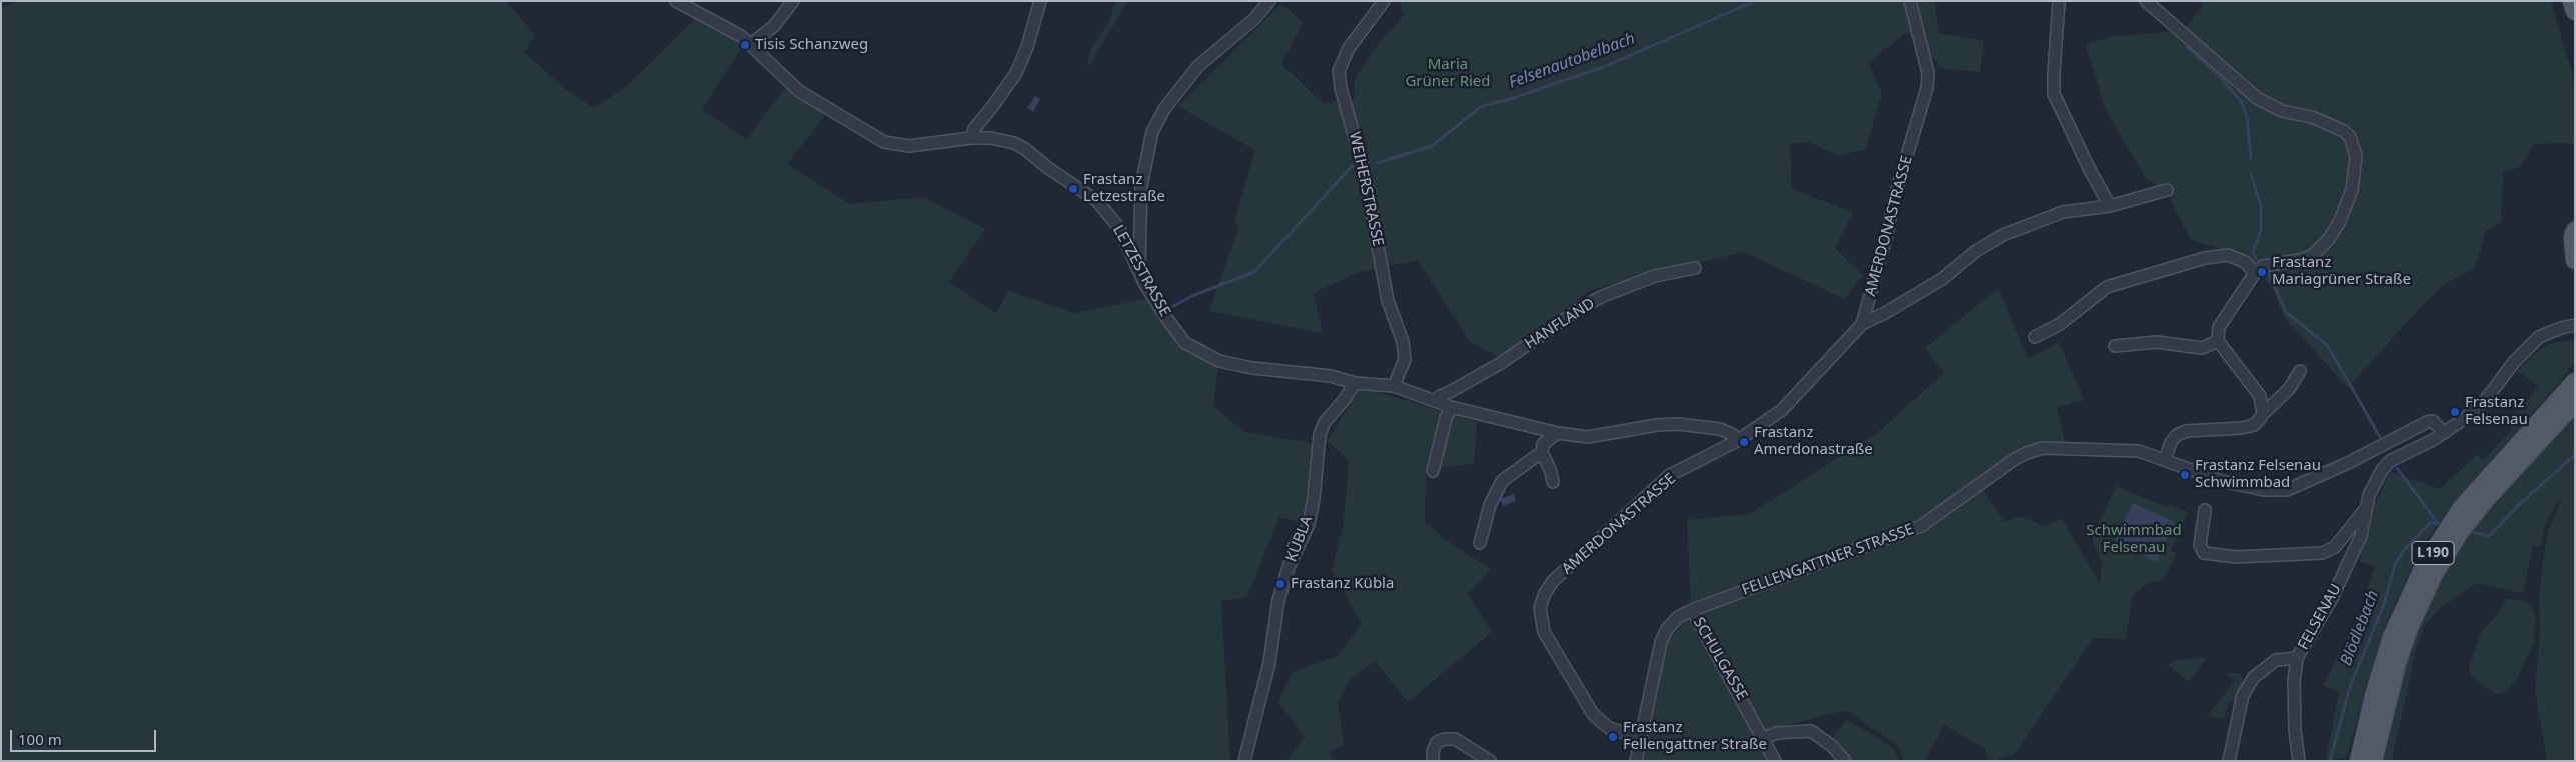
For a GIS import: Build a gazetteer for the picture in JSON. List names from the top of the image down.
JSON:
{
  "streets": {
    "main road": ["L190"],
    "street": [
      "WEIHERSTRASSE",
      "AMERDONASTRASSE",
      "LETZESTRASSE",
      "HANFLAND",
      "KÜBLA",
      "FELLENGATTNER STRASSE",
      "FELSENAU",
      "SCHULGASSE"
    ]
  },
  "crossings": [
    ["WEIHERSTRASSE", "LETZESTRASSE"],
    ["AMERDONASTRASSE", "LETZESTRASSE"],
    ["AMERDONASTRASSE", "FELLENGATTNER STRASSE"],
    ["LETZESTRASSE", "HANFLAND"],
    ["LETZESTRASSE", "KÜBLA"],
    ["FELLENGATTNER STRASSE", "FELSENAU"],
    ["FELLENGATTNER STRASSE", "SCHULGASSE"]
  ],
  "water": ["Felsenautobelbach", "Blödlebach"],
  "parks": ["Maria Grüner Ried", "Schwimmbad Felsenau"],
  "places": [
    "Tisis Schanzweg",
    "Frastanz Letzestraße",
    "Frastanz Mariagrüner Straße",
    "Frastanz Felsenau",
    "Frastanz Amerdonastraße",
    "Frastanz Felsenau Schwimmbad",
    "Frastanz Kübla",
    "Frastanz Fellengattner Straße"
  ],
  "scale_bar": "100 m"
}
